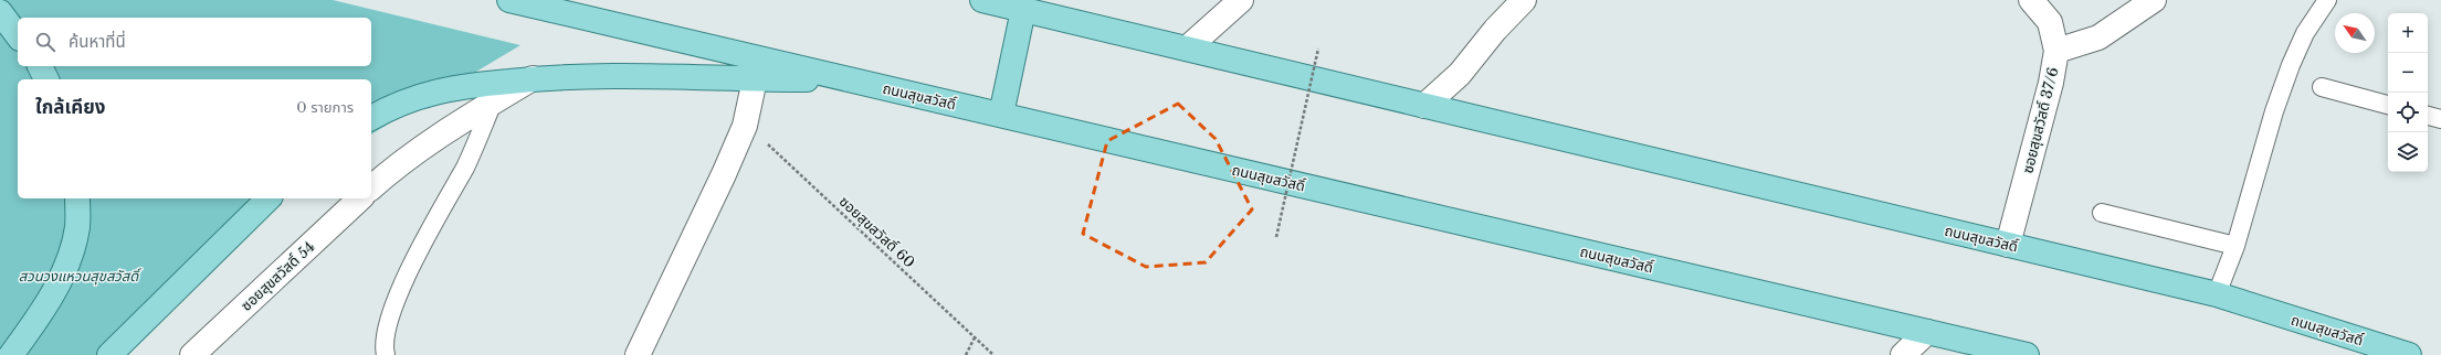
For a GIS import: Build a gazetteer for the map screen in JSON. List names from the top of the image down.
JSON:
{
  "streets": {
    "main road": ["ถนนสุขสวัสดิ์"],
    "street": ["ซอยสุขสวัสดิ์ 37/6", "ซอยสุขสวัสดิ์ 54"],
    "path": ["ซอยสุขสวัสดิ์ 60"]
  },
  "crossings": [
    ["ถนนสุขสวัสดิ์", "ซอยสุขสวัสดิ์ 37/6"]
  ],
  "parks": ["สวนวงแหวนสุขสวัสดิ์"],
  "north": "top left",
  "page": {
    "map_buttons": ["+", "−"],
    "search": "ค้นหาที่นี่",
    "heading": ["ใกล้เคียง", "0 รายการ"]
  }
}
